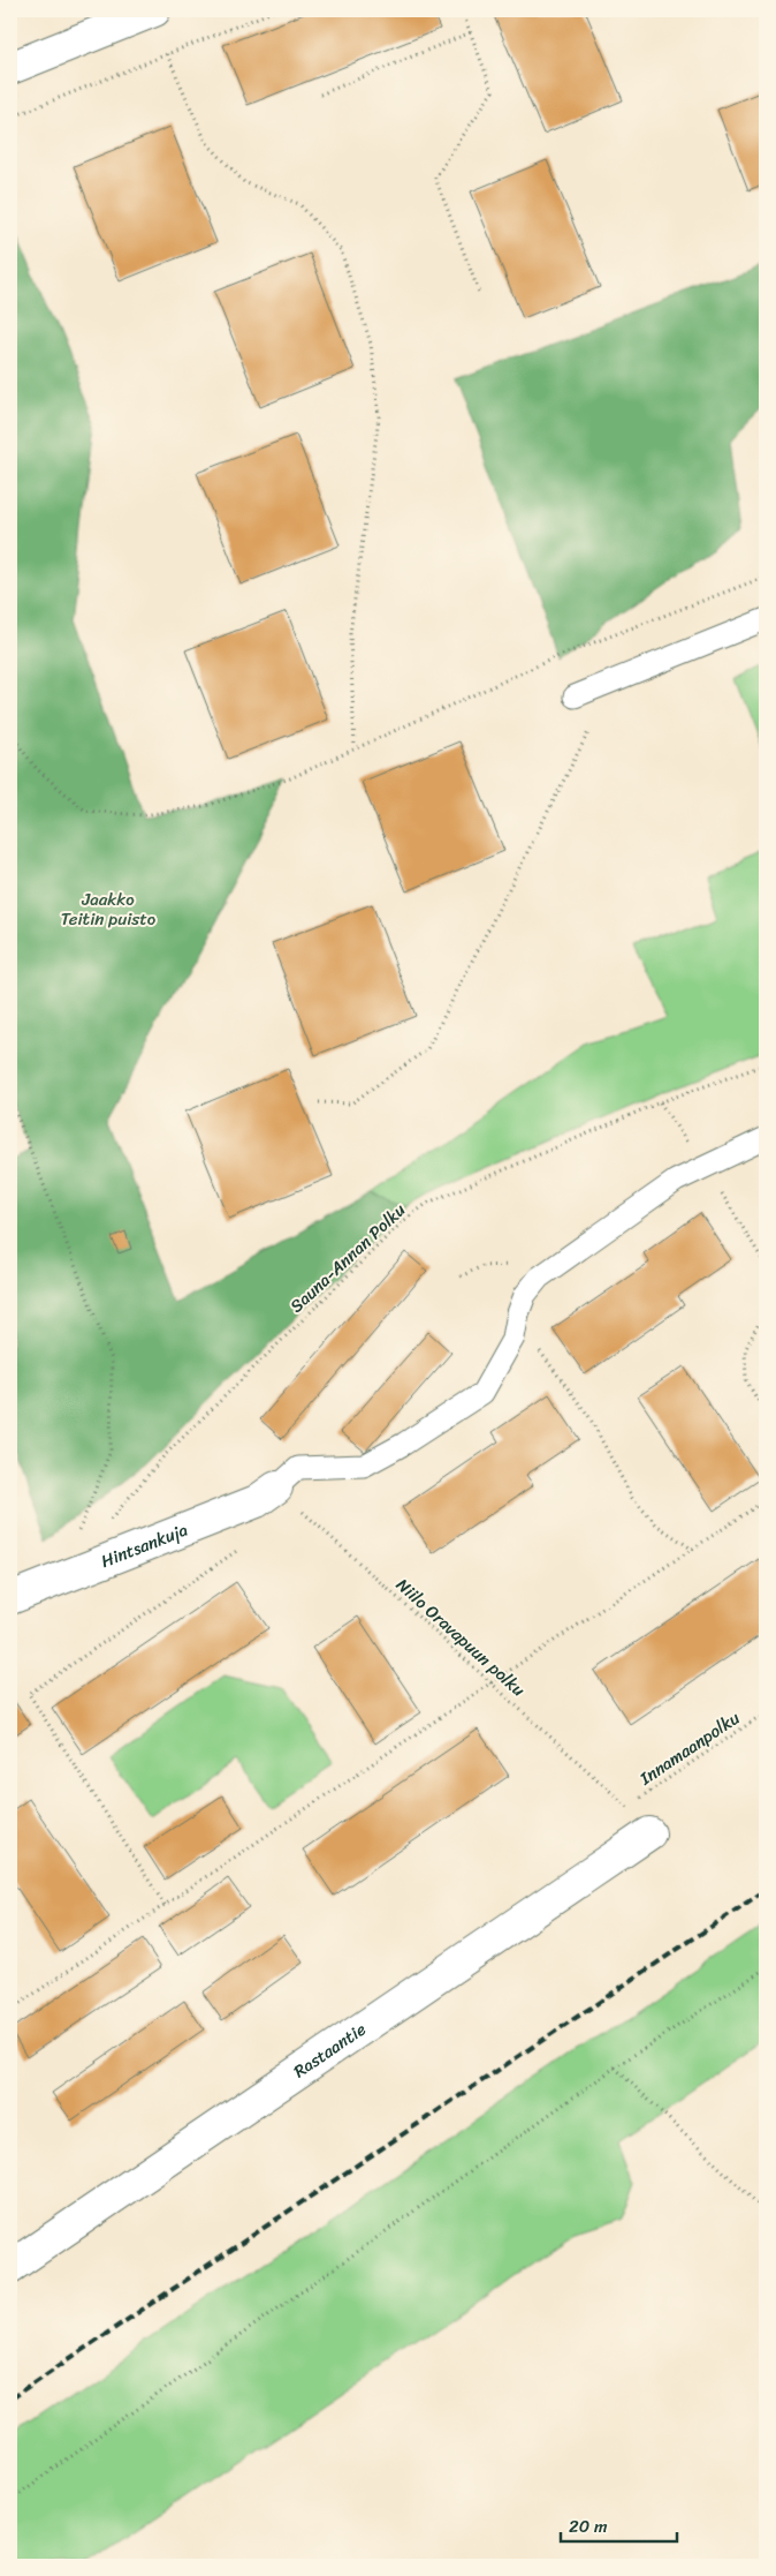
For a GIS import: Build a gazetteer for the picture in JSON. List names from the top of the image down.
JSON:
{
  "streets": {
    "street": ["Hintsankuja", "Rastaantie"],
    "path": ["Sauna-Annan Polku", "Niilo Oravapuun polku", "Innamaanpolku"]
  },
  "crossings": [
    ["Hintsankuja", "Niilo Oravapuun polku"],
    ["Niilo Oravapuun polku", "Innamaanpolku"]
  ],
  "parks": ["Jaakko Teitin puisto"],
  "scale_bar": "20 m"
}
